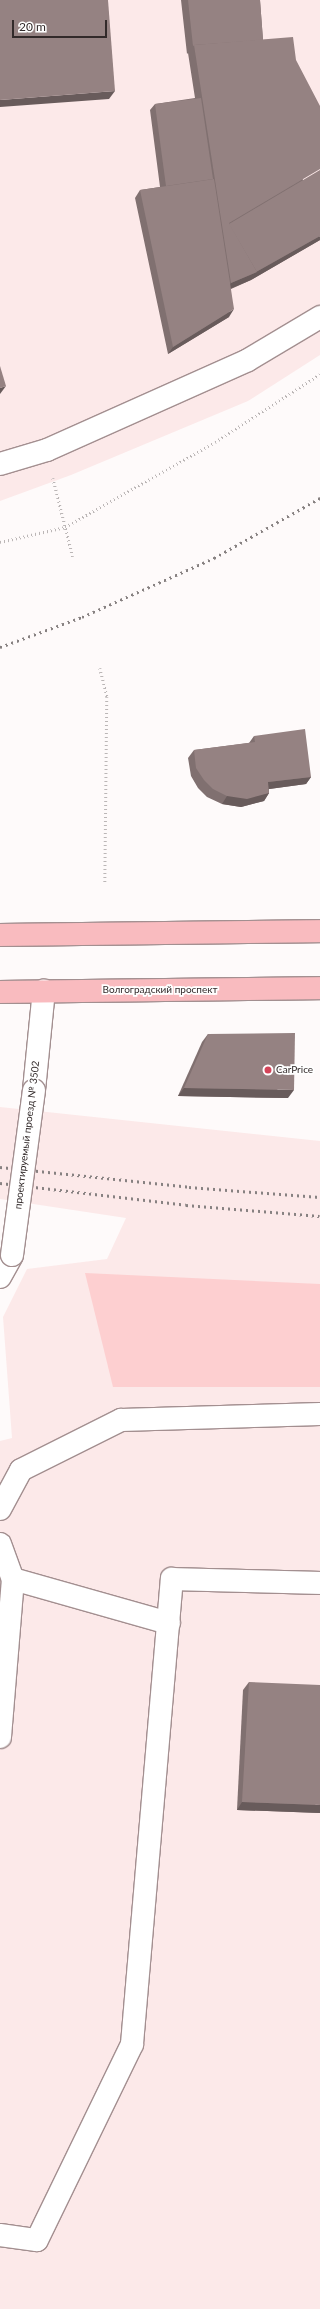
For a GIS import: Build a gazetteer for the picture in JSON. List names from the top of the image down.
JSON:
{
  "streets": {
    "main road": ["Волгоградский проспект"],
    "street": ["проектируемый проезд № 3502"]
  },
  "crossings": [
    ["Волгоградский проспект", "проектируемый проезд № 3502"]
  ],
  "places": ["CarPrice"],
  "scale_bar": "20 m"
}
